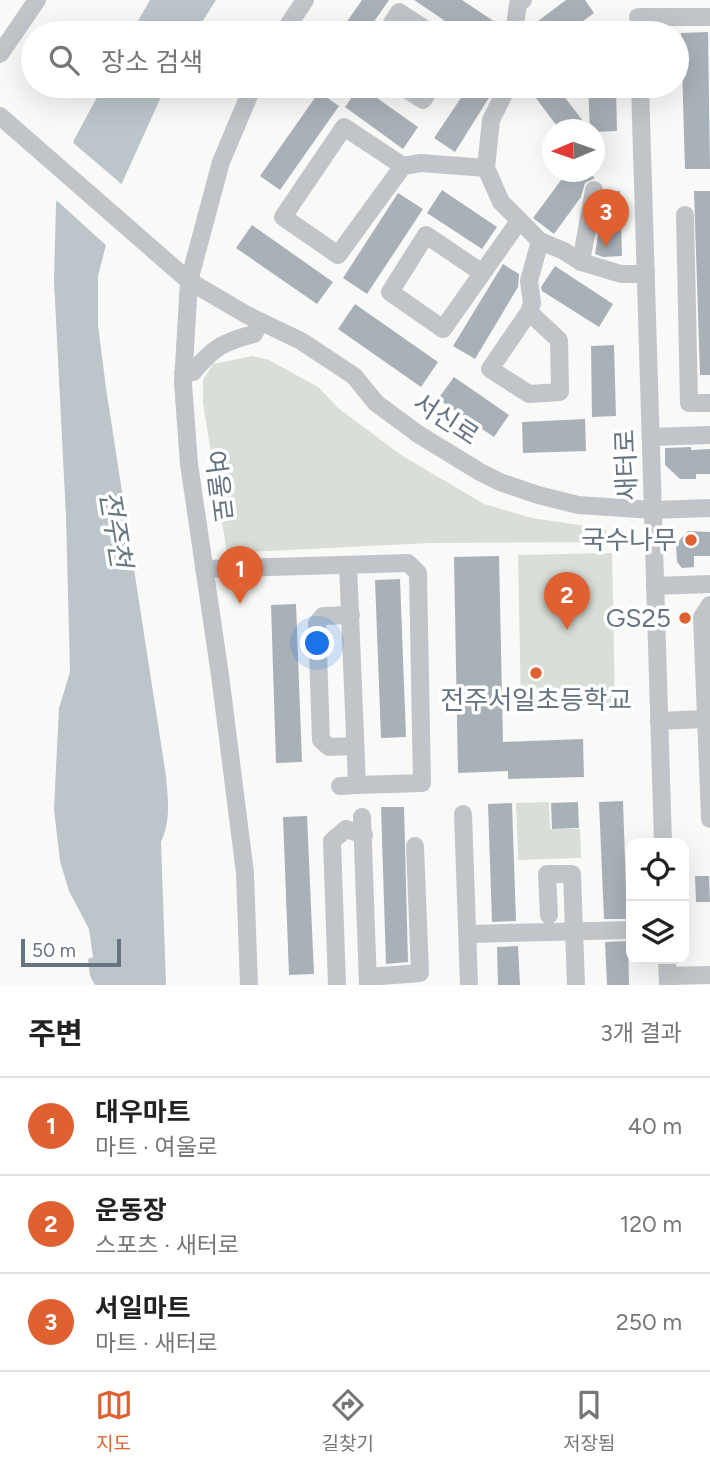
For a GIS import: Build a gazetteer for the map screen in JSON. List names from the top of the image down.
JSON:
{
  "streets": {
    "street": ["서신로", "새터로", "여울로"]
  },
  "crossings": [
    ["서신로", "새터로"],
    ["서신로", "여울로"]
  ],
  "water": ["전주천"],
  "places": ["국수나무", "GS25", "전주서일초등학교"],
  "scale_bar": "50 m",
  "north": "left",
  "page": {
    "search": "장소 검색",
    "pins": ["3", "1", "2"],
    "scale": "50 m",
    "heading": ["주변", "3개 결과"],
    "list": [
      {
        "mark": "1",
        "name": "대우마트",
        "note": "마트 · 여울로",
        "value": "40 m"
      },
      {
        "mark": "2",
        "name": "운동장",
        "note": "스포츠 · 새터로",
        "value": "120 m"
      },
      {
        "mark": "3",
        "name": "서일마트",
        "note": "마트 · 새터로",
        "value": "250 m"
      }
    ],
    "nav": ["지도", "길찾기", "저장됨"]
  }
}
